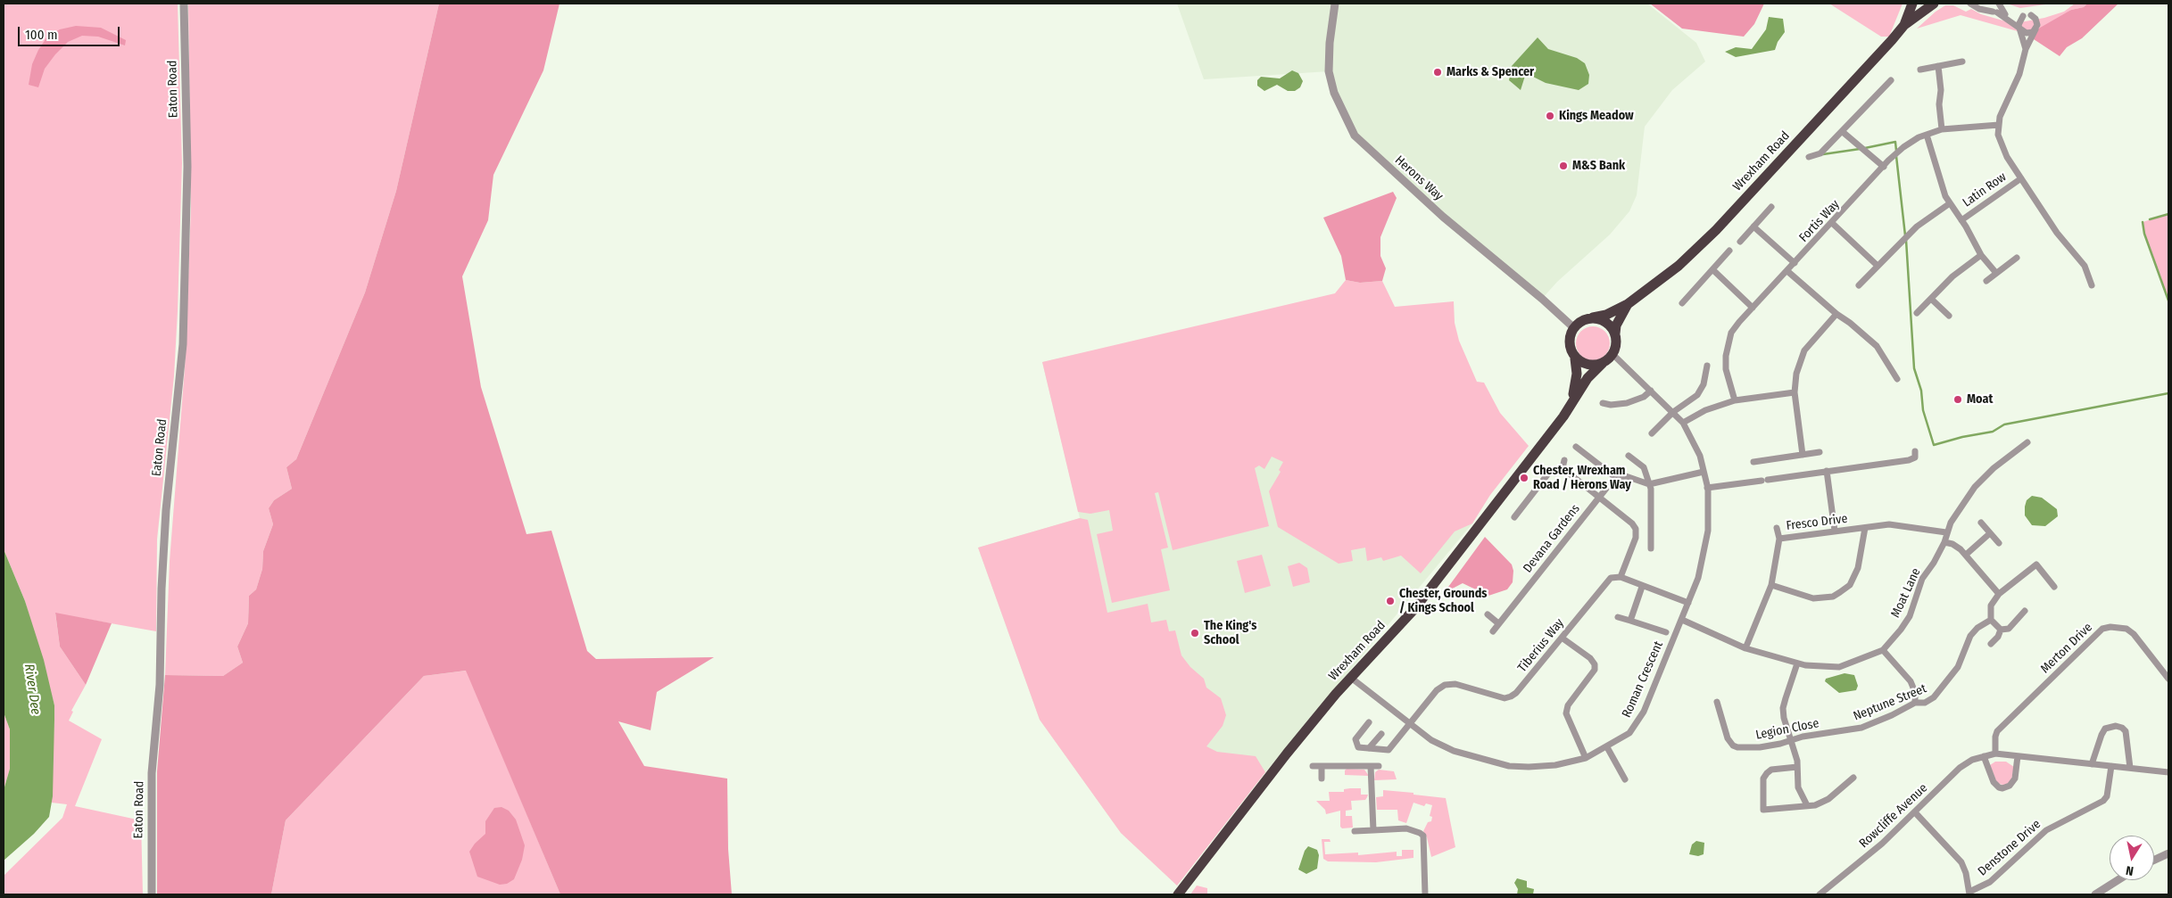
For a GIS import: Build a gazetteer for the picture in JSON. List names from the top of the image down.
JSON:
{
  "streets": {
    "highway": ["Wrexham Road"],
    "street": [
      "Eaton Road",
      "Herons Way",
      "Latin Row",
      "Fortis Way",
      "Fresco Drive",
      "Devana Gardens",
      "Moat Lane",
      "Tiberius Way",
      "Merton Drive",
      "Roman Crescent",
      "Neptune Street",
      "Legion Close",
      "Rowcliffe Avenue",
      "Denstone Drive"
    ]
  },
  "crossings": [
    ["Wrexham Road", "Herons Way"],
    ["Wrexham Road", "Roman Crescent"],
    ["Herons Way", "Roman Crescent"],
    ["Fresco Drive", "Moat Lane"],
    ["Moat Lane", "Roman Crescent"],
    ["Tiberius Way", "Roman Crescent"],
    ["Merton Drive", "Rowcliffe Avenue"],
    ["Neptune Street", "Legion Close"],
    ["Rowcliffe Avenue", "Denstone Drive"]
  ],
  "water": ["River Dee"],
  "places": [
    "Marks & Spencer",
    "Kings Meadow",
    "M&S Bank",
    "Moat",
    "Chester, Wrexham Road / Herons Way",
    "Chester, Grounds / Kings School",
    "The King's School"
  ],
  "scale_bar": "100 m",
  "north": "bottom"
}
